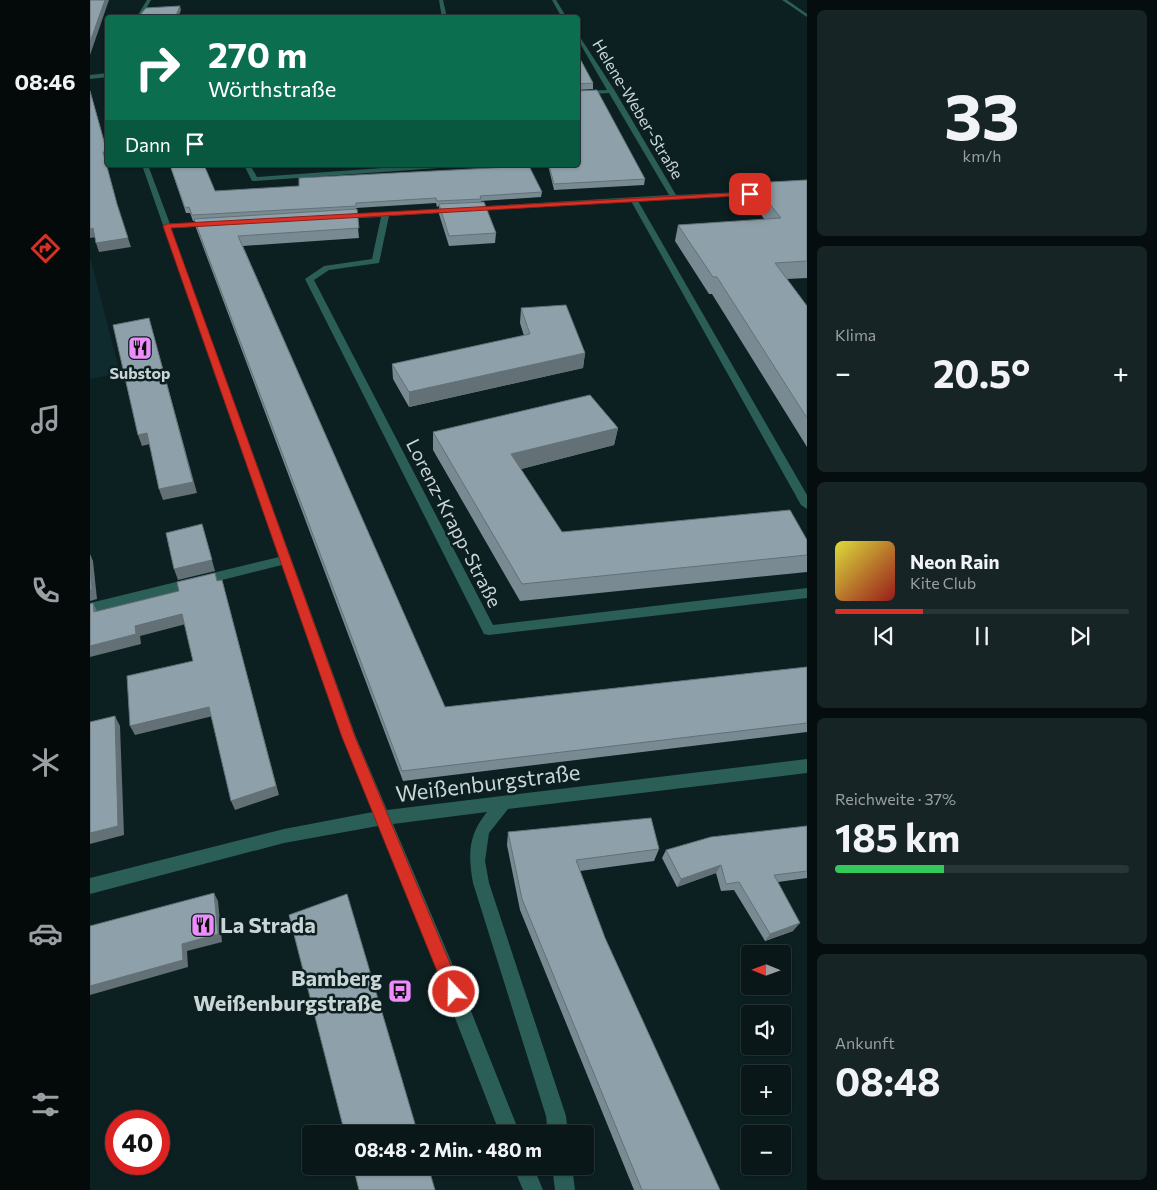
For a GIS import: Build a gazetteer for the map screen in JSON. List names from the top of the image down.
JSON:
{
  "streets": {
    "street": ["Helene-Weber-Straße", "Lorenz-Krapp-Straße", "Weißenburgstraße"]
  },
  "places": {
    "restaurant": ["Substop", "La Strada"],
    "bus stop": ["Bamberg Weißenburgstraße"]
  },
  "north": "left",
  "page": {
    "tabs": "08:46",
    "tile": [
      ["33", "km/h"],
      "Klima",
      ["Reichweite · 37%", "185 km"],
      ["Ankunft", "08:48"]
    ],
    "turn": ["270 m", "Wörthstraße"],
    "then": "Dann",
    "heat": ["−", "20.5°", "+"],
    "song": ["Neon Rain", "Kite Club"],
    "map_buttons": ["+", "−"],
    "limit": "40",
    "trip": "08:48 · 2 Min. · 480 m"
  }
}
